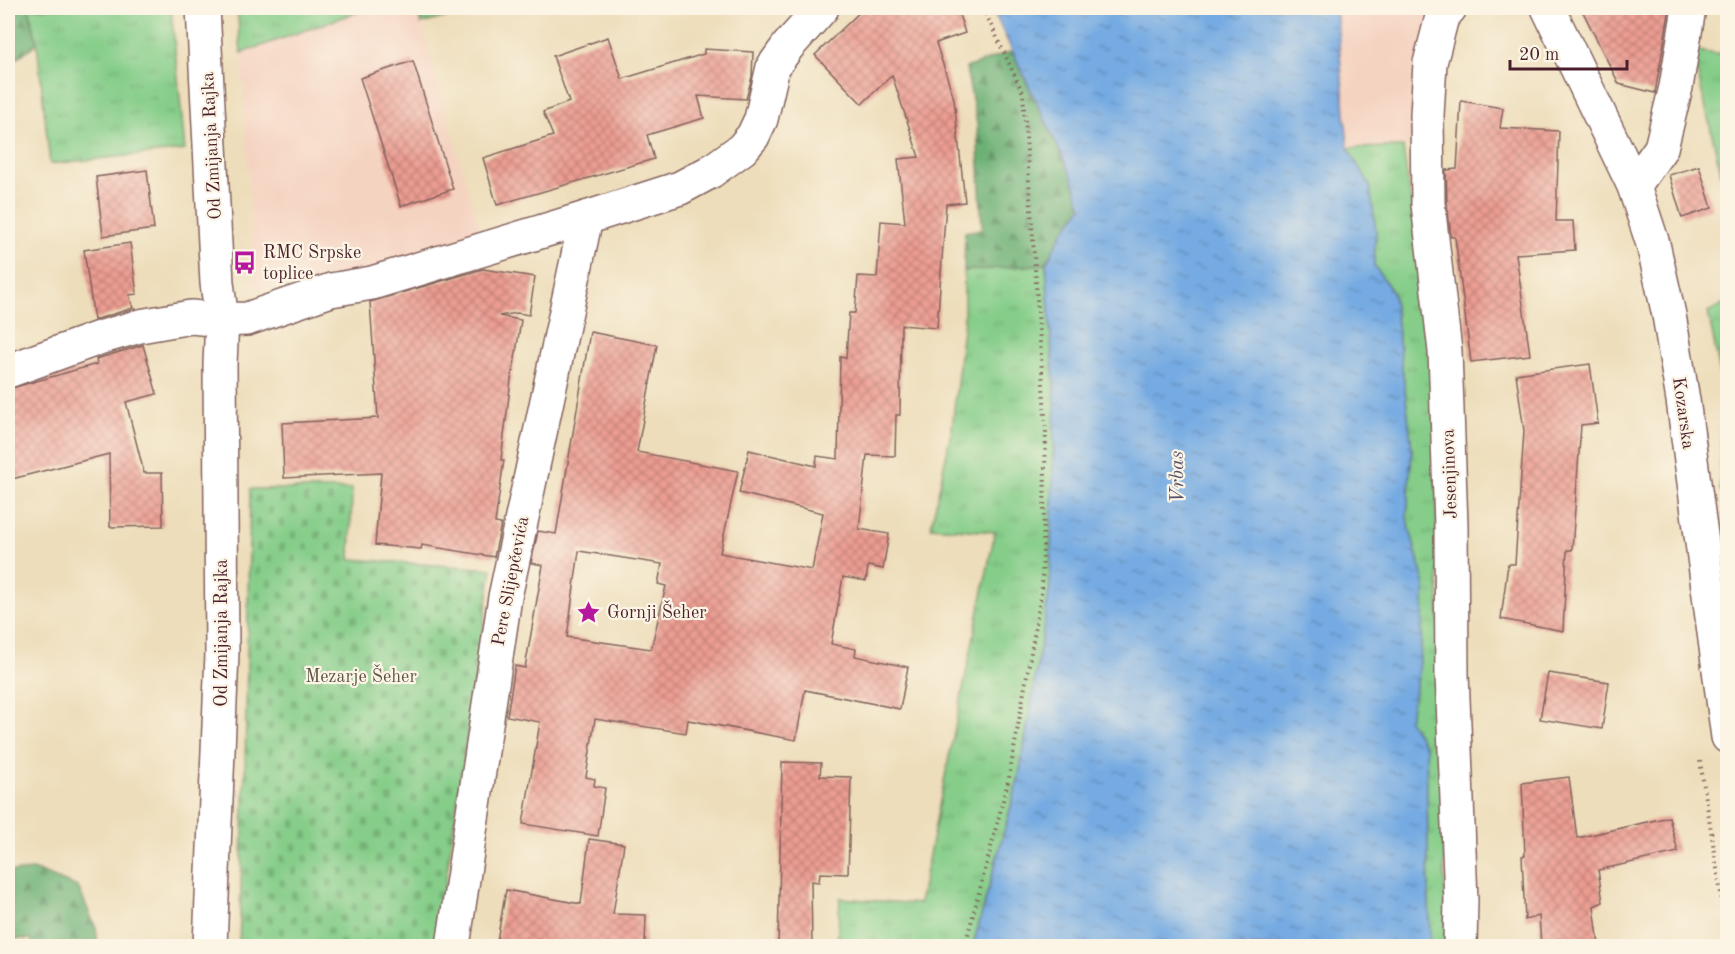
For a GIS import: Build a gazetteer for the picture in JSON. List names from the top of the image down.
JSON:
{
  "streets": {
    "street": [
      "Od Zmijanja Rajka",
      "Kozarska",
      "Jesenjinova",
      "Pere Slijepčevića"
    ]
  },
  "water": ["Vrbas"],
  "parks": ["Mezarje Šeher"],
  "places": {
    "bus stop": ["RMC Srpske toplice"],
    "place": ["Gornji Šeher"]
  },
  "scale_bar": "20 m"
}
